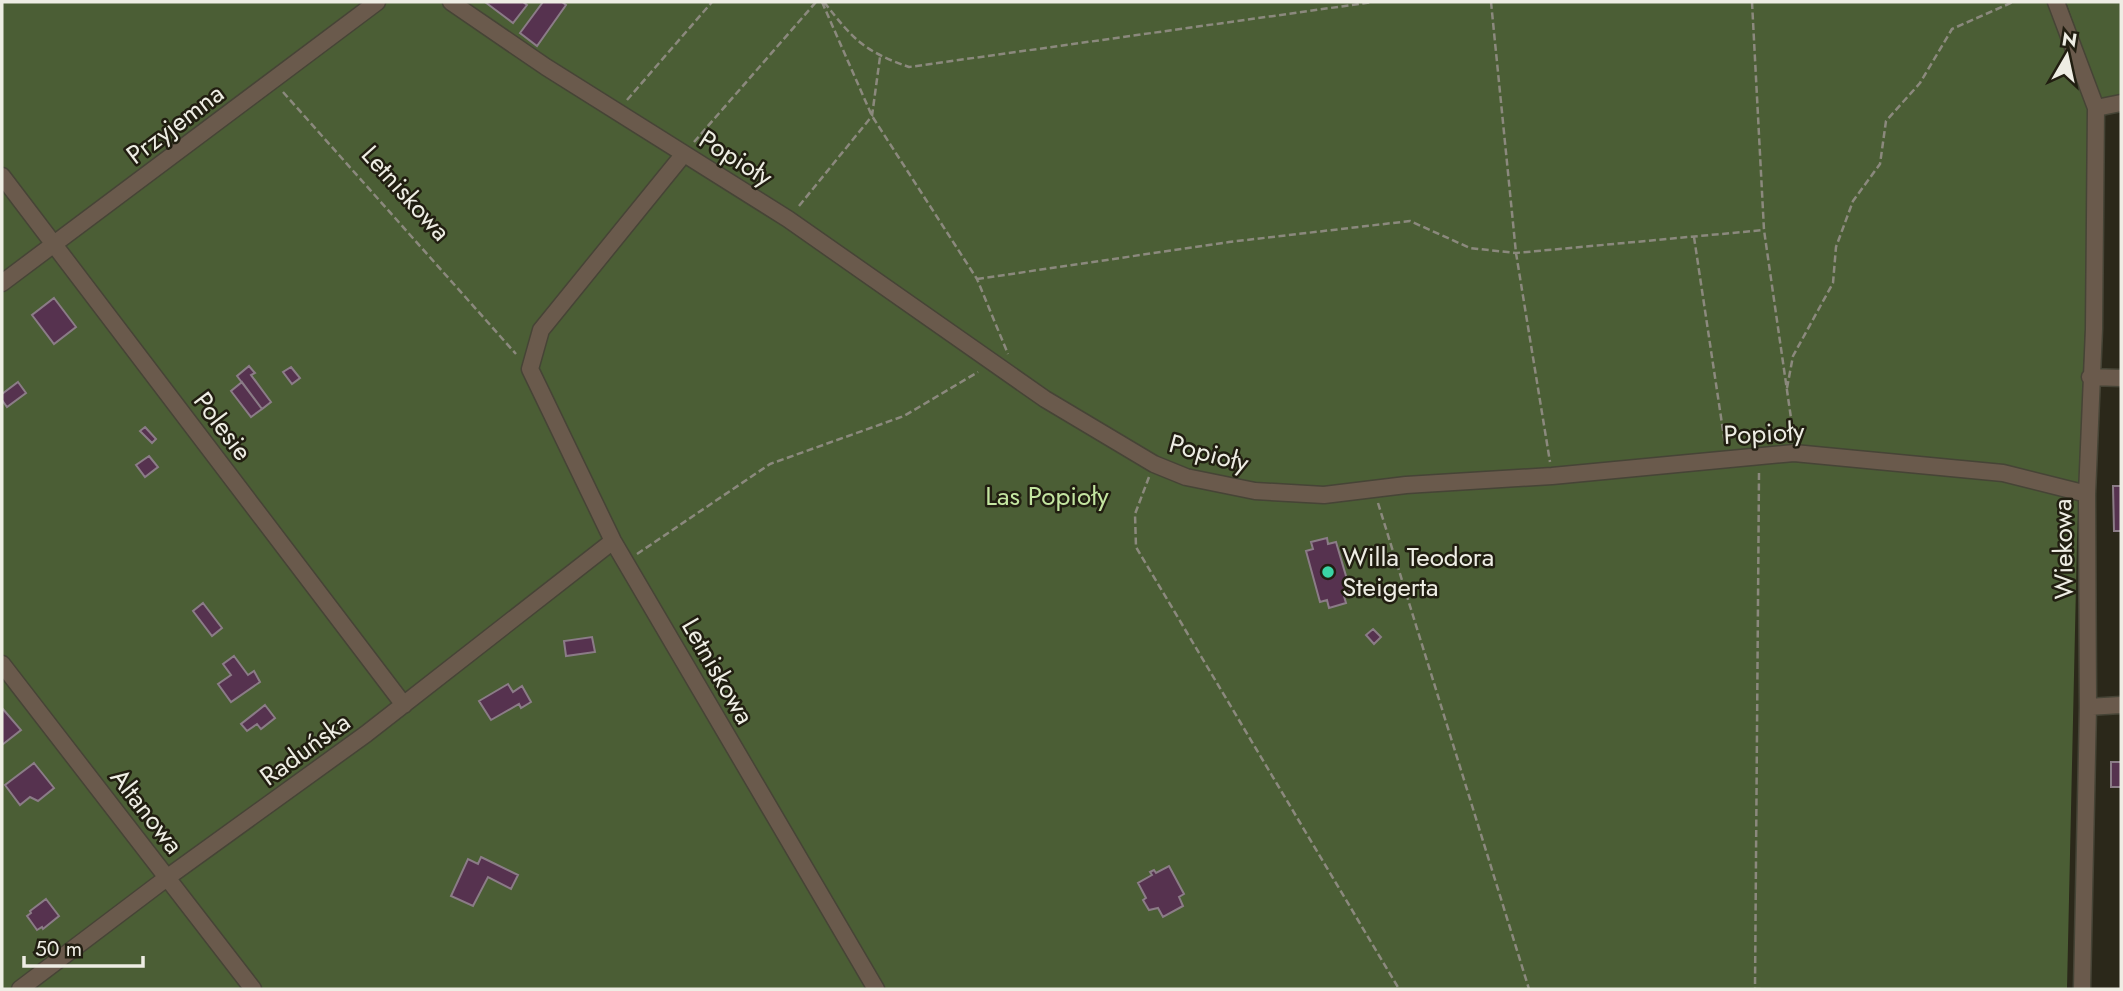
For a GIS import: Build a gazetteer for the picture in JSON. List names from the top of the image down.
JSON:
{
  "streets": {
    "street": [
      "Przyjemna",
      "Popioły",
      "Letniskowa",
      "Polesie",
      "Wiekowa",
      "Raduńska",
      "Altanowa"
    ]
  },
  "crossings": [
    ["Przyjemna", "Letniskowa"],
    ["Przyjemna", "Polesie"],
    ["Popioły", "Wiekowa"],
    ["Letniskowa", "Raduńska"],
    ["Polesie", "Raduńska"],
    ["Raduńska", "Altanowa"]
  ],
  "parks": ["Las Popioły"],
  "places": ["Willa Teodora Steigerta"],
  "scale_bar": "50 m",
  "north": "top"
}
